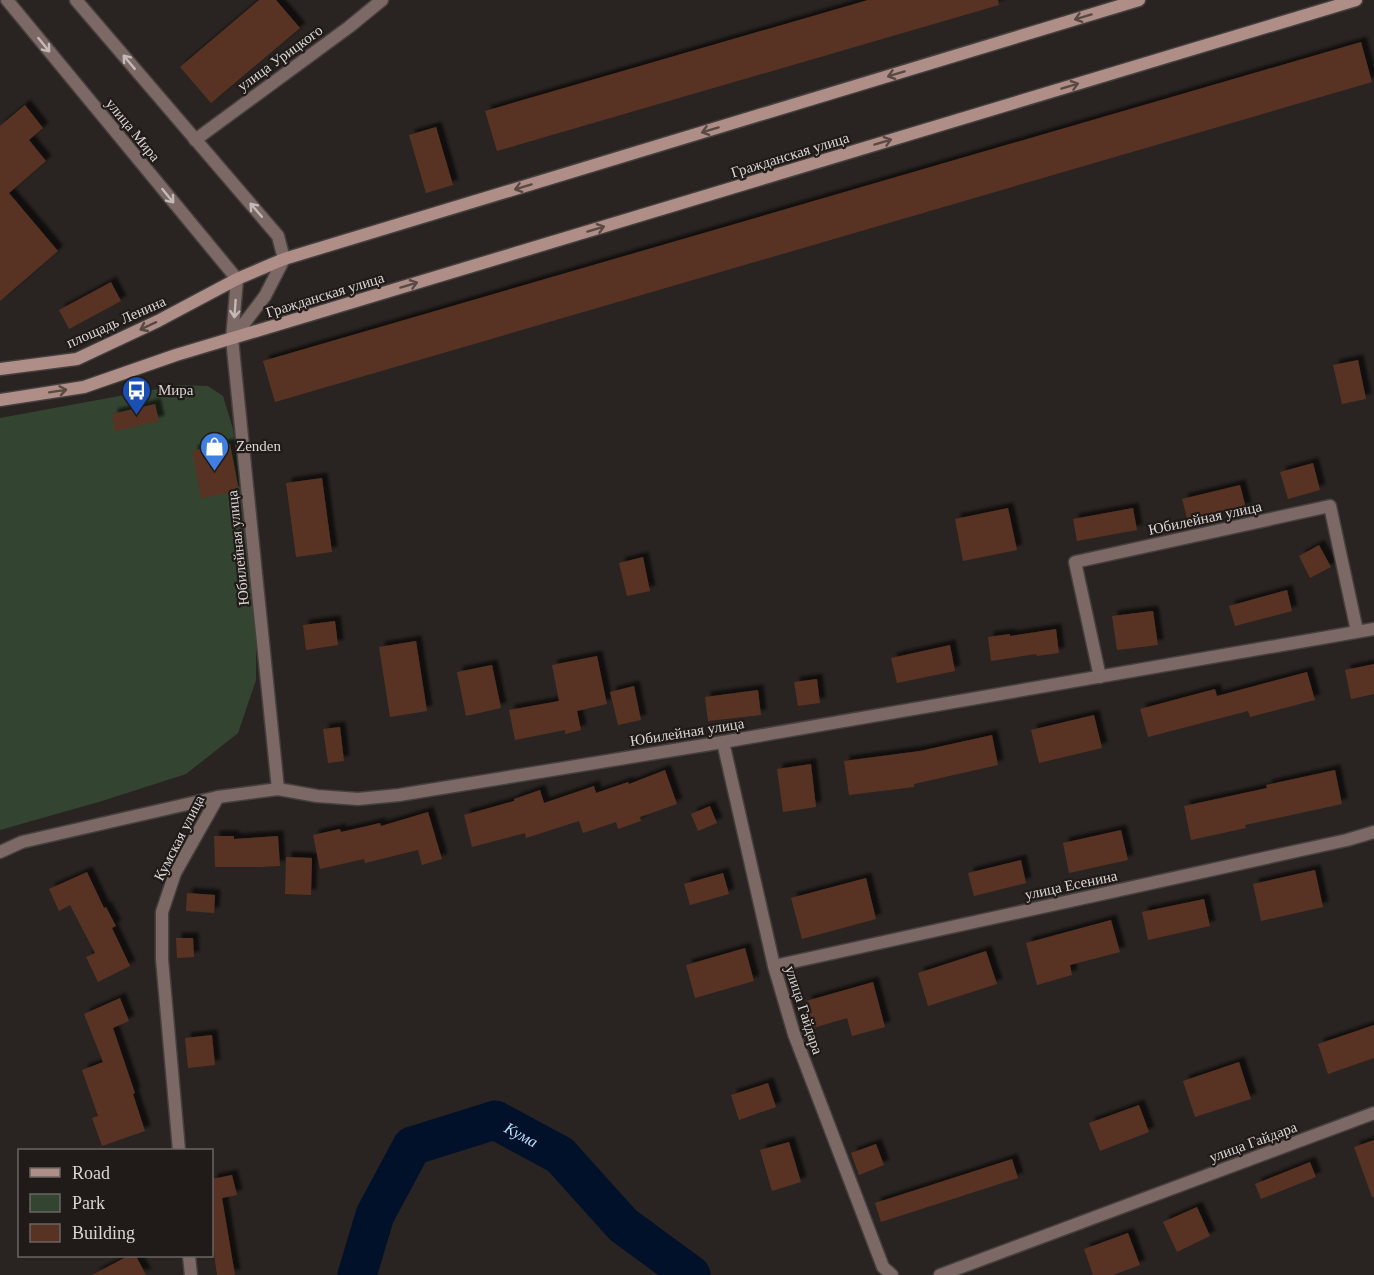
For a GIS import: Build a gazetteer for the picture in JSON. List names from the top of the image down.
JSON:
{
  "streets": {
    "street": [
      "улица Урицкого",
      "улица Мира",
      "Гражданская улица",
      "площадь Ленина",
      "Юбилейная улица",
      "Кумская улица",
      "улица Есенина",
      "улица Гайдара"
    ]
  },
  "crossings": [
    ["улица Мира", "площадь Ленина"],
    ["улица Мира", "Юбилейная улица"],
    ["Гражданская улица", "Юбилейная улица"],
    ["площадь Ленина", "Юбилейная улица"],
    ["Юбилейная улица", "Кумская улица"],
    ["Юбилейная улица", "улица Гайдара"],
    ["улица Есенина", "улица Гайдара"]
  ],
  "water": ["Кума"],
  "places": {
    "bus stop": ["Мира"],
    "shop": ["Zenden"]
  },
  "legend": ["Road", "Park", "Building"]
}
